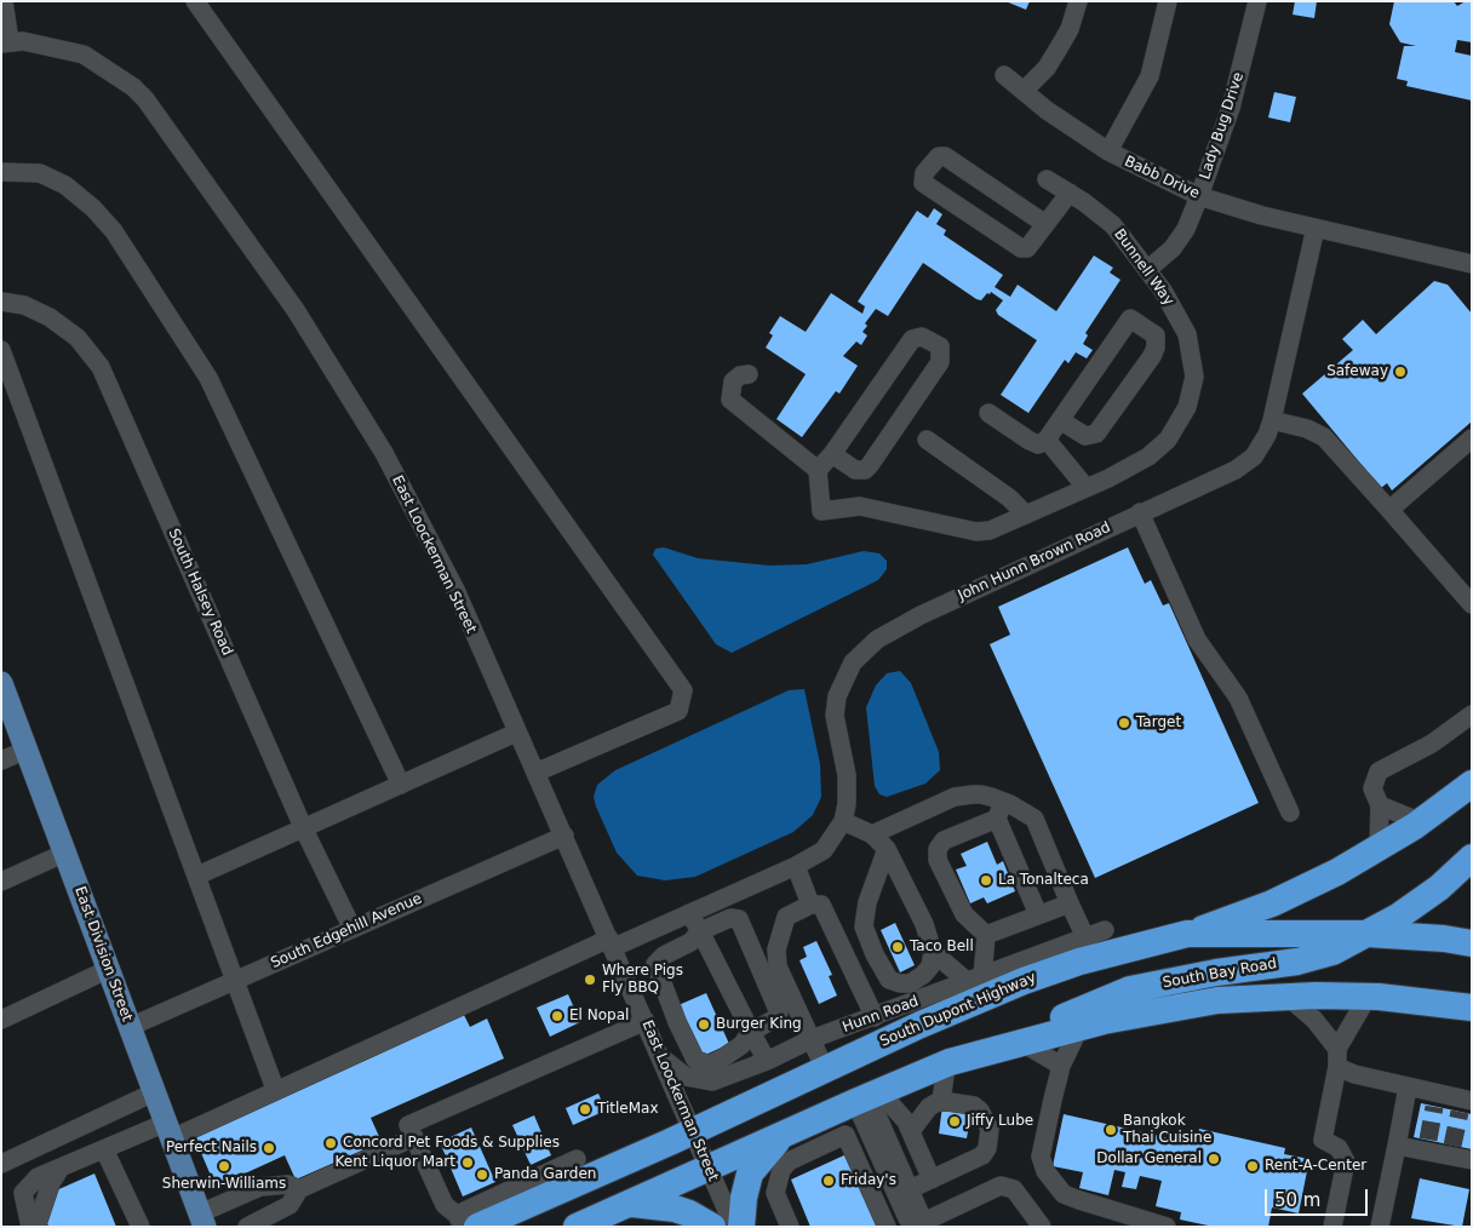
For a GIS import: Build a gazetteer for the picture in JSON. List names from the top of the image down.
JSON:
{
  "streets": {
    "highway": ["South Bay Road", "South Dupont Highway"],
    "main road": ["East Division Street"],
    "street": [
      "Lady Bug Drive",
      "Babb Drive",
      "Bunnell Way",
      "East Loockerman Street",
      "John Hunn Brown Road",
      "South Halsey Road",
      "South Edgehill Avenue",
      "Hunn Road"
    ]
  },
  "crossings": [
    ["Lady Bug Drive", "Babb Drive"],
    ["Lady Bug Drive", "Bunnell Way"],
    ["Babb Drive", "John Hunn Brown Road"],
    ["East Loockerman Street", "John Hunn Brown Road"],
    ["East Loockerman Street", "South Edgehill Avenue"],
    ["East Loockerman Street", "South Dupont Highway"],
    ["East Loockerman Street", "Hunn Road"],
    ["John Hunn Brown Road", "East Division Street"],
    ["South Halsey Road", "South Edgehill Avenue"],
    ["South Edgehill Avenue", "East Division Street"],
    ["South Bay Road", "South Dupont Highway"]
  ],
  "places": [
    "Safeway",
    "Target",
    "La Tonalteca",
    "Taco Bell",
    "Where Pigs Fly BBQ",
    "El Nopal",
    "Burger King",
    "TitleMax",
    "Jiffy Lube",
    "Bangkok Thai Cuisine",
    "Concord Pet Foods & Supplies",
    "Perfect Nails",
    "Dollar General",
    "Kent Liquor Mart",
    "Sherwin-Williams",
    "Rent-A-Center",
    "Panda Garden",
    "Friday's"
  ],
  "scale_bar": "50 m"
}
